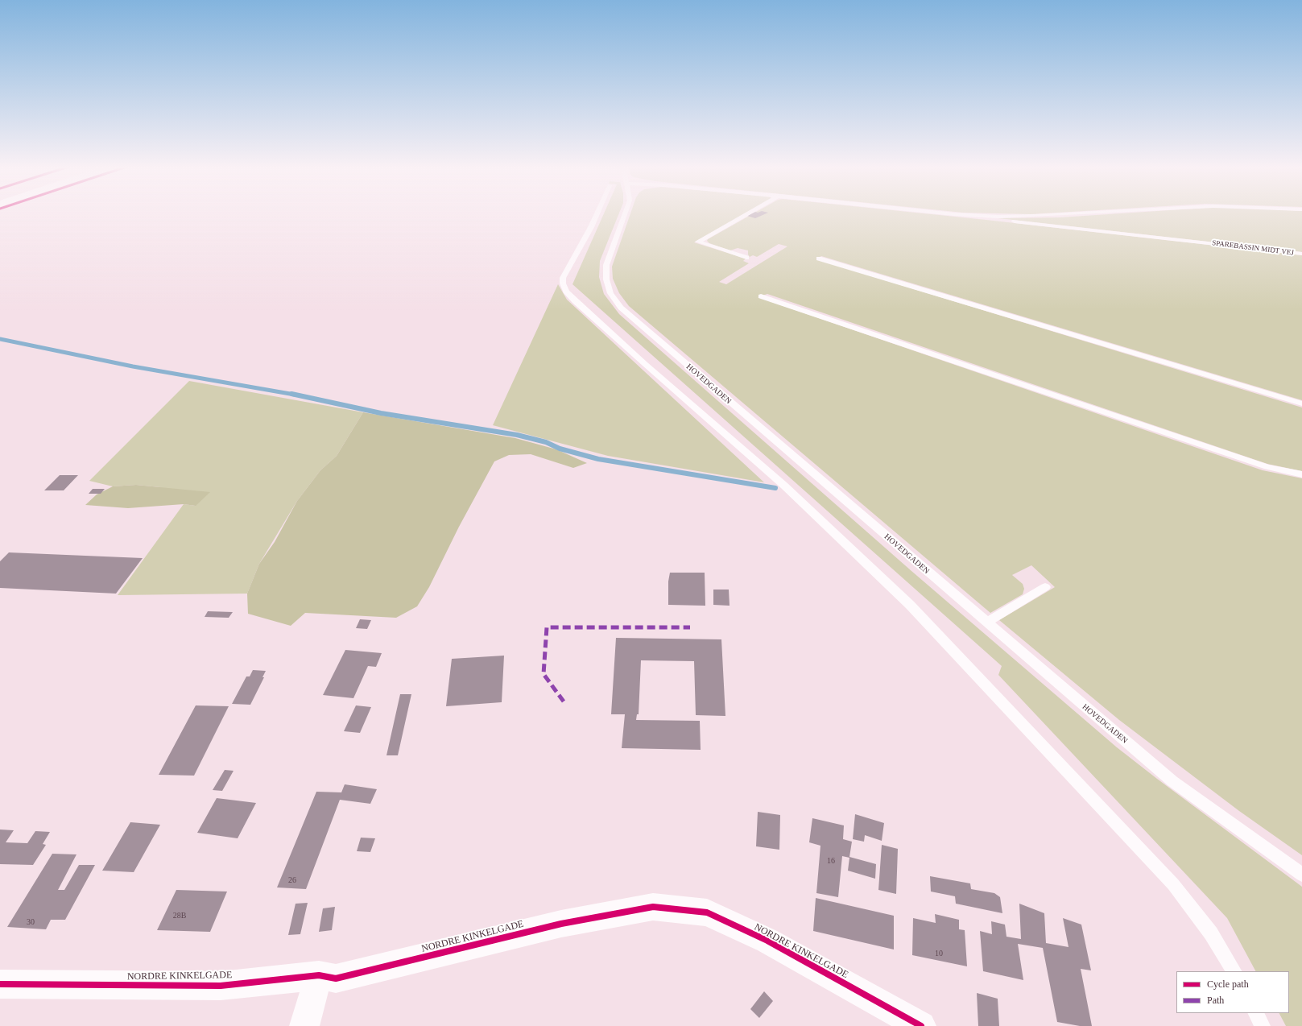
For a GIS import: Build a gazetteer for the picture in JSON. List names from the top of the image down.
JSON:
{
  "streets": {
    "street": ["NORDRE KINKELGADE"],
    "lane": ["SPAREBASSIN MIDT VEJ", "HOVEDGADEN"]
  },
  "house_numbers": [
    "16",
    "26",
    "28B",
    "30",
    "10"
  ],
  "legend": ["Cycle path", "Path"]
}
